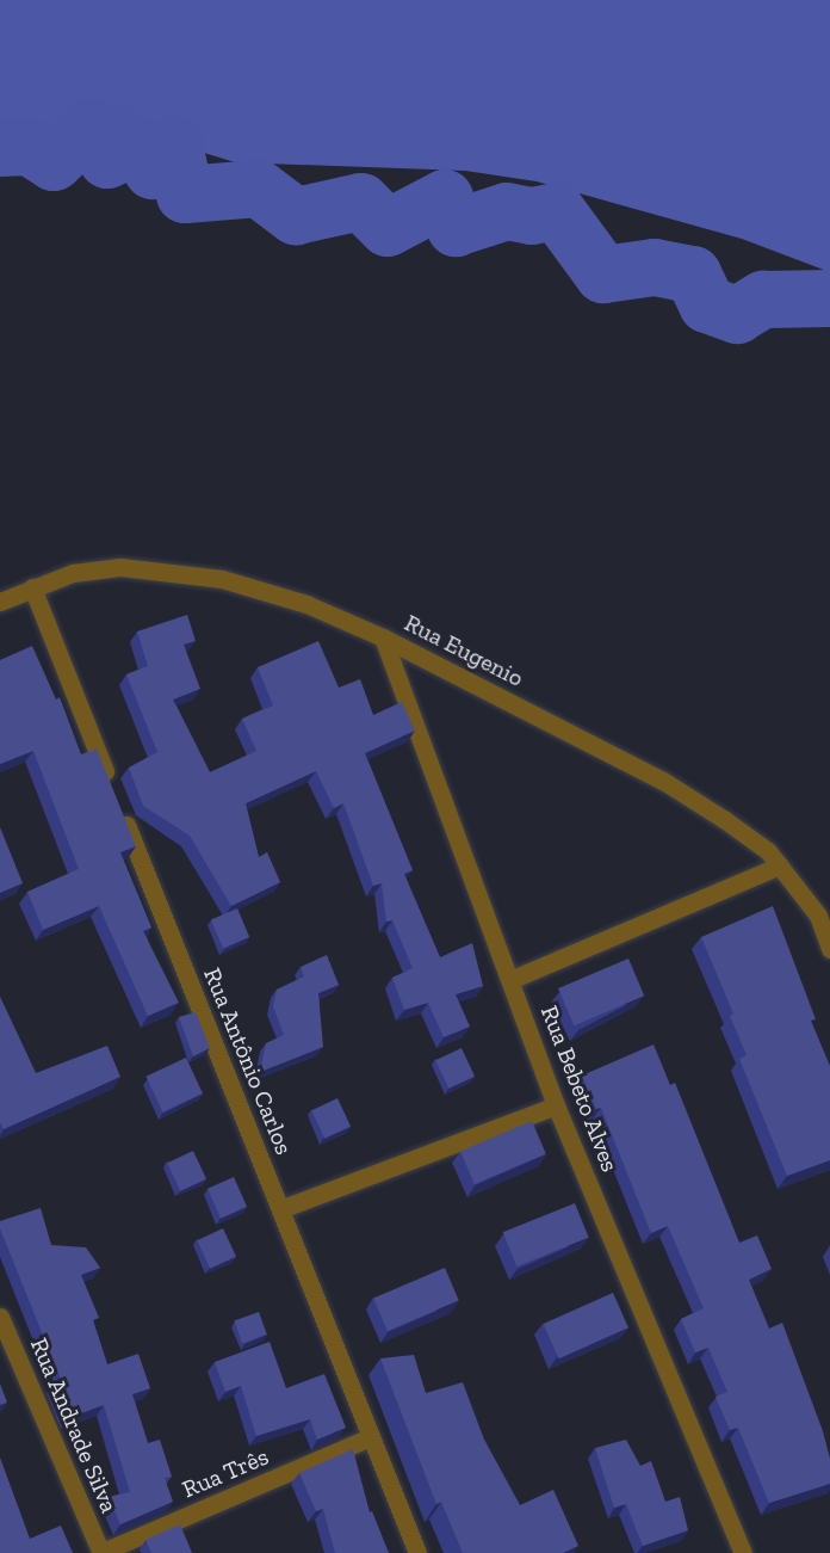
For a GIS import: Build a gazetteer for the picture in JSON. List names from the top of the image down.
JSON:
{
  "streets": {
    "street": [
      "Rua Eugenio",
      "Rua Antônio Carlos",
      "Rua Bebeto Alves",
      "Rua Andrade Silva",
      "Rua Três"
    ]
  },
  "crossings": [
    ["Rua Eugenio", "Rua Bebeto Alves"],
    ["Rua Antônio Carlos", "Rua Três"],
    ["Rua Andrade Silva", "Rua Três"]
  ]
}
